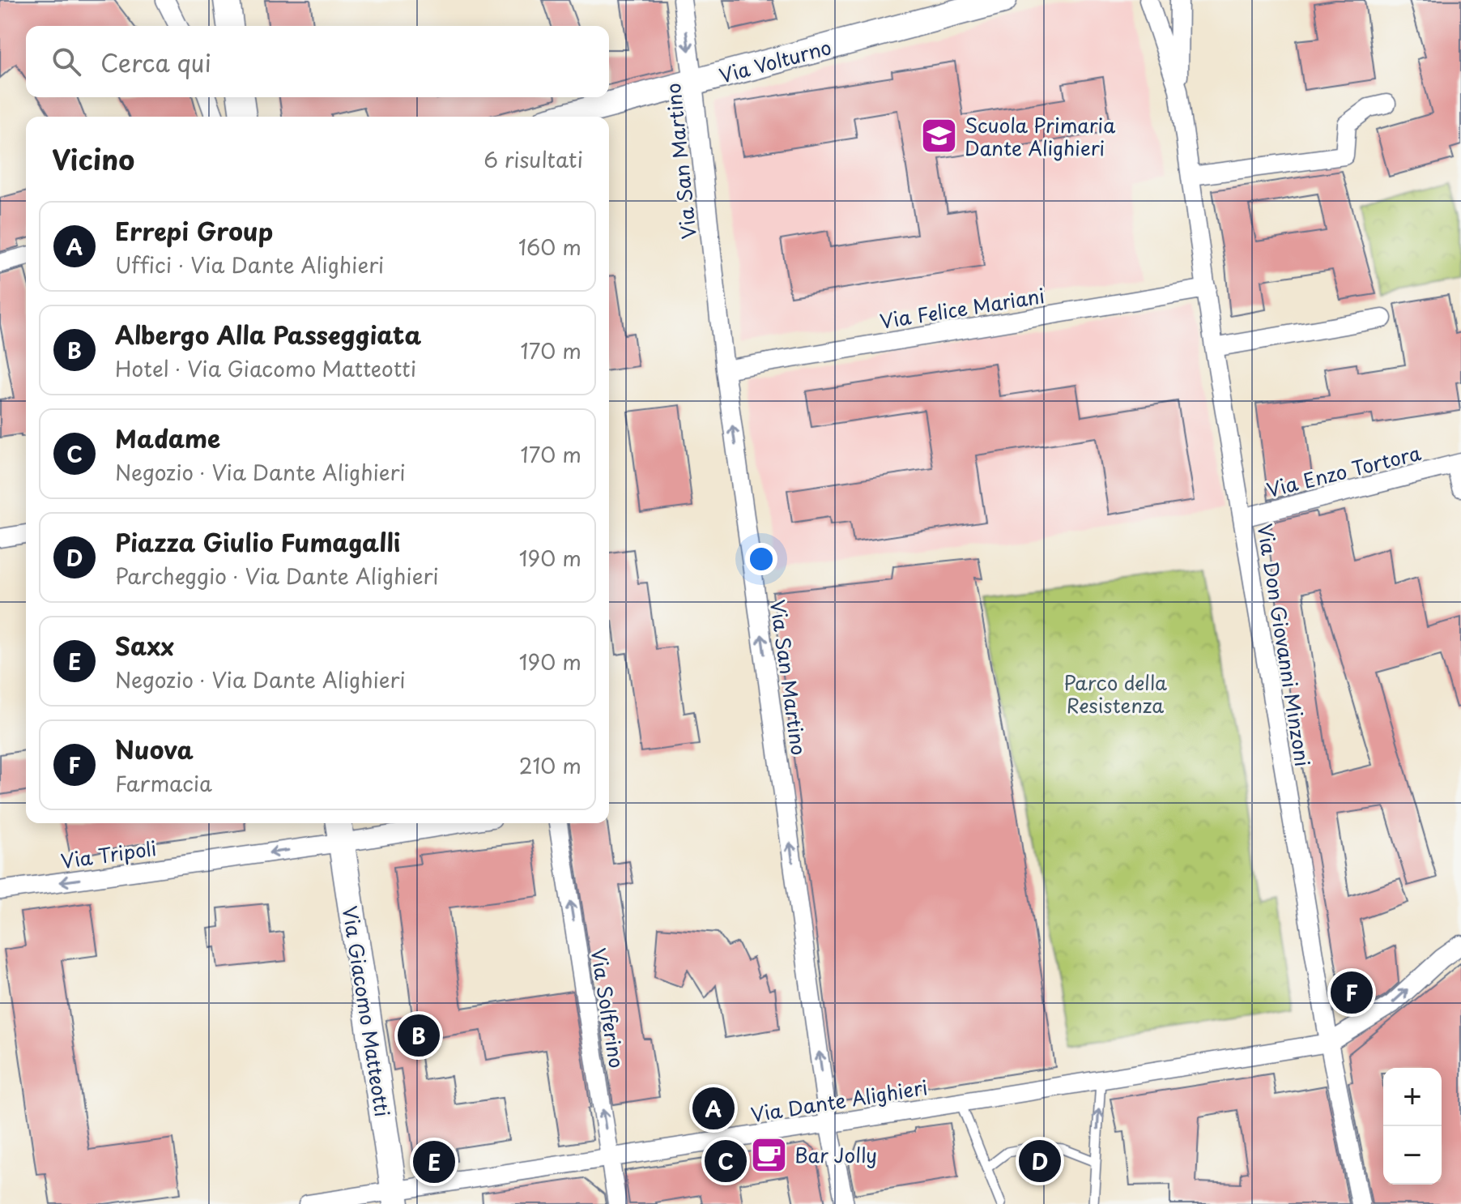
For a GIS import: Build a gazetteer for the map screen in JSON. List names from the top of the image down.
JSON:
{
  "streets": {
    "street": [
      "Via Volturno",
      "Via San Martino",
      "Via Felice Mariani",
      "Via Enzo Tortora",
      "Via Don Giovanni Minzoni",
      "Via Tripoli",
      "Via Solferino",
      "Via Giacomo Matteotti",
      "Via Dante Alighieri"
    ]
  },
  "crossings": [
    ["Via Volturno", "Via San Martino"],
    ["Via San Martino", "Via Felice Mariani"],
    ["Via San Martino", "Via Dante Alighieri"],
    ["Via Felice Mariani", "Via Don Giovanni Minzoni"],
    ["Via Enzo Tortora", "Via Don Giovanni Minzoni"],
    ["Via Don Giovanni Minzoni", "Via Dante Alighieri"],
    ["Via Tripoli", "Via Giacomo Matteotti"],
    ["Via Solferino", "Via Dante Alighieri"],
    ["Via Giacomo Matteotti", "Via Dante Alighieri"]
  ],
  "one_way": ["Via San Martino", "Via Tripoli", "Via Solferino"],
  "parks": ["Parco della Resistenza"],
  "places": {
    "school or university": ["Scuola Primaria Dante Alighieri"],
    "cafe": ["Bar Jolly"]
  },
  "page": {
    "search": "Cerca qui",
    "heading": ["Vicino", "6 risultati"],
    "list": [
      {
        "mark": "A",
        "name": "Errepi Group",
        "note": "Uffici · Via Dante Alighieri",
        "value": "160 m"
      },
      {
        "mark": "B",
        "name": "Albergo Alla Passeggiata",
        "note": "Hotel · Via Giacomo Matteotti",
        "value": "170 m"
      },
      {
        "mark": "C",
        "name": "Madame",
        "note": "Negozio · Via Dante Alighieri",
        "value": "170 m"
      },
      {
        "mark": "D",
        "name": "Piazza Giulio Fumagalli",
        "note": "Parcheggio · Via Dante Alighieri",
        "value": "190 m"
      },
      {
        "mark": "E",
        "name": "Saxx",
        "note": "Negozio · Via Dante Alighieri",
        "value": "190 m"
      },
      {
        "mark": "F",
        "name": "Nuova",
        "note": "Farmacia",
        "value": "210 m"
      }
    ],
    "pins": [
      "F",
      "B",
      "A",
      "C",
      "D",
      "E"
    ],
    "map_buttons": ["+", "−"]
  }
}
